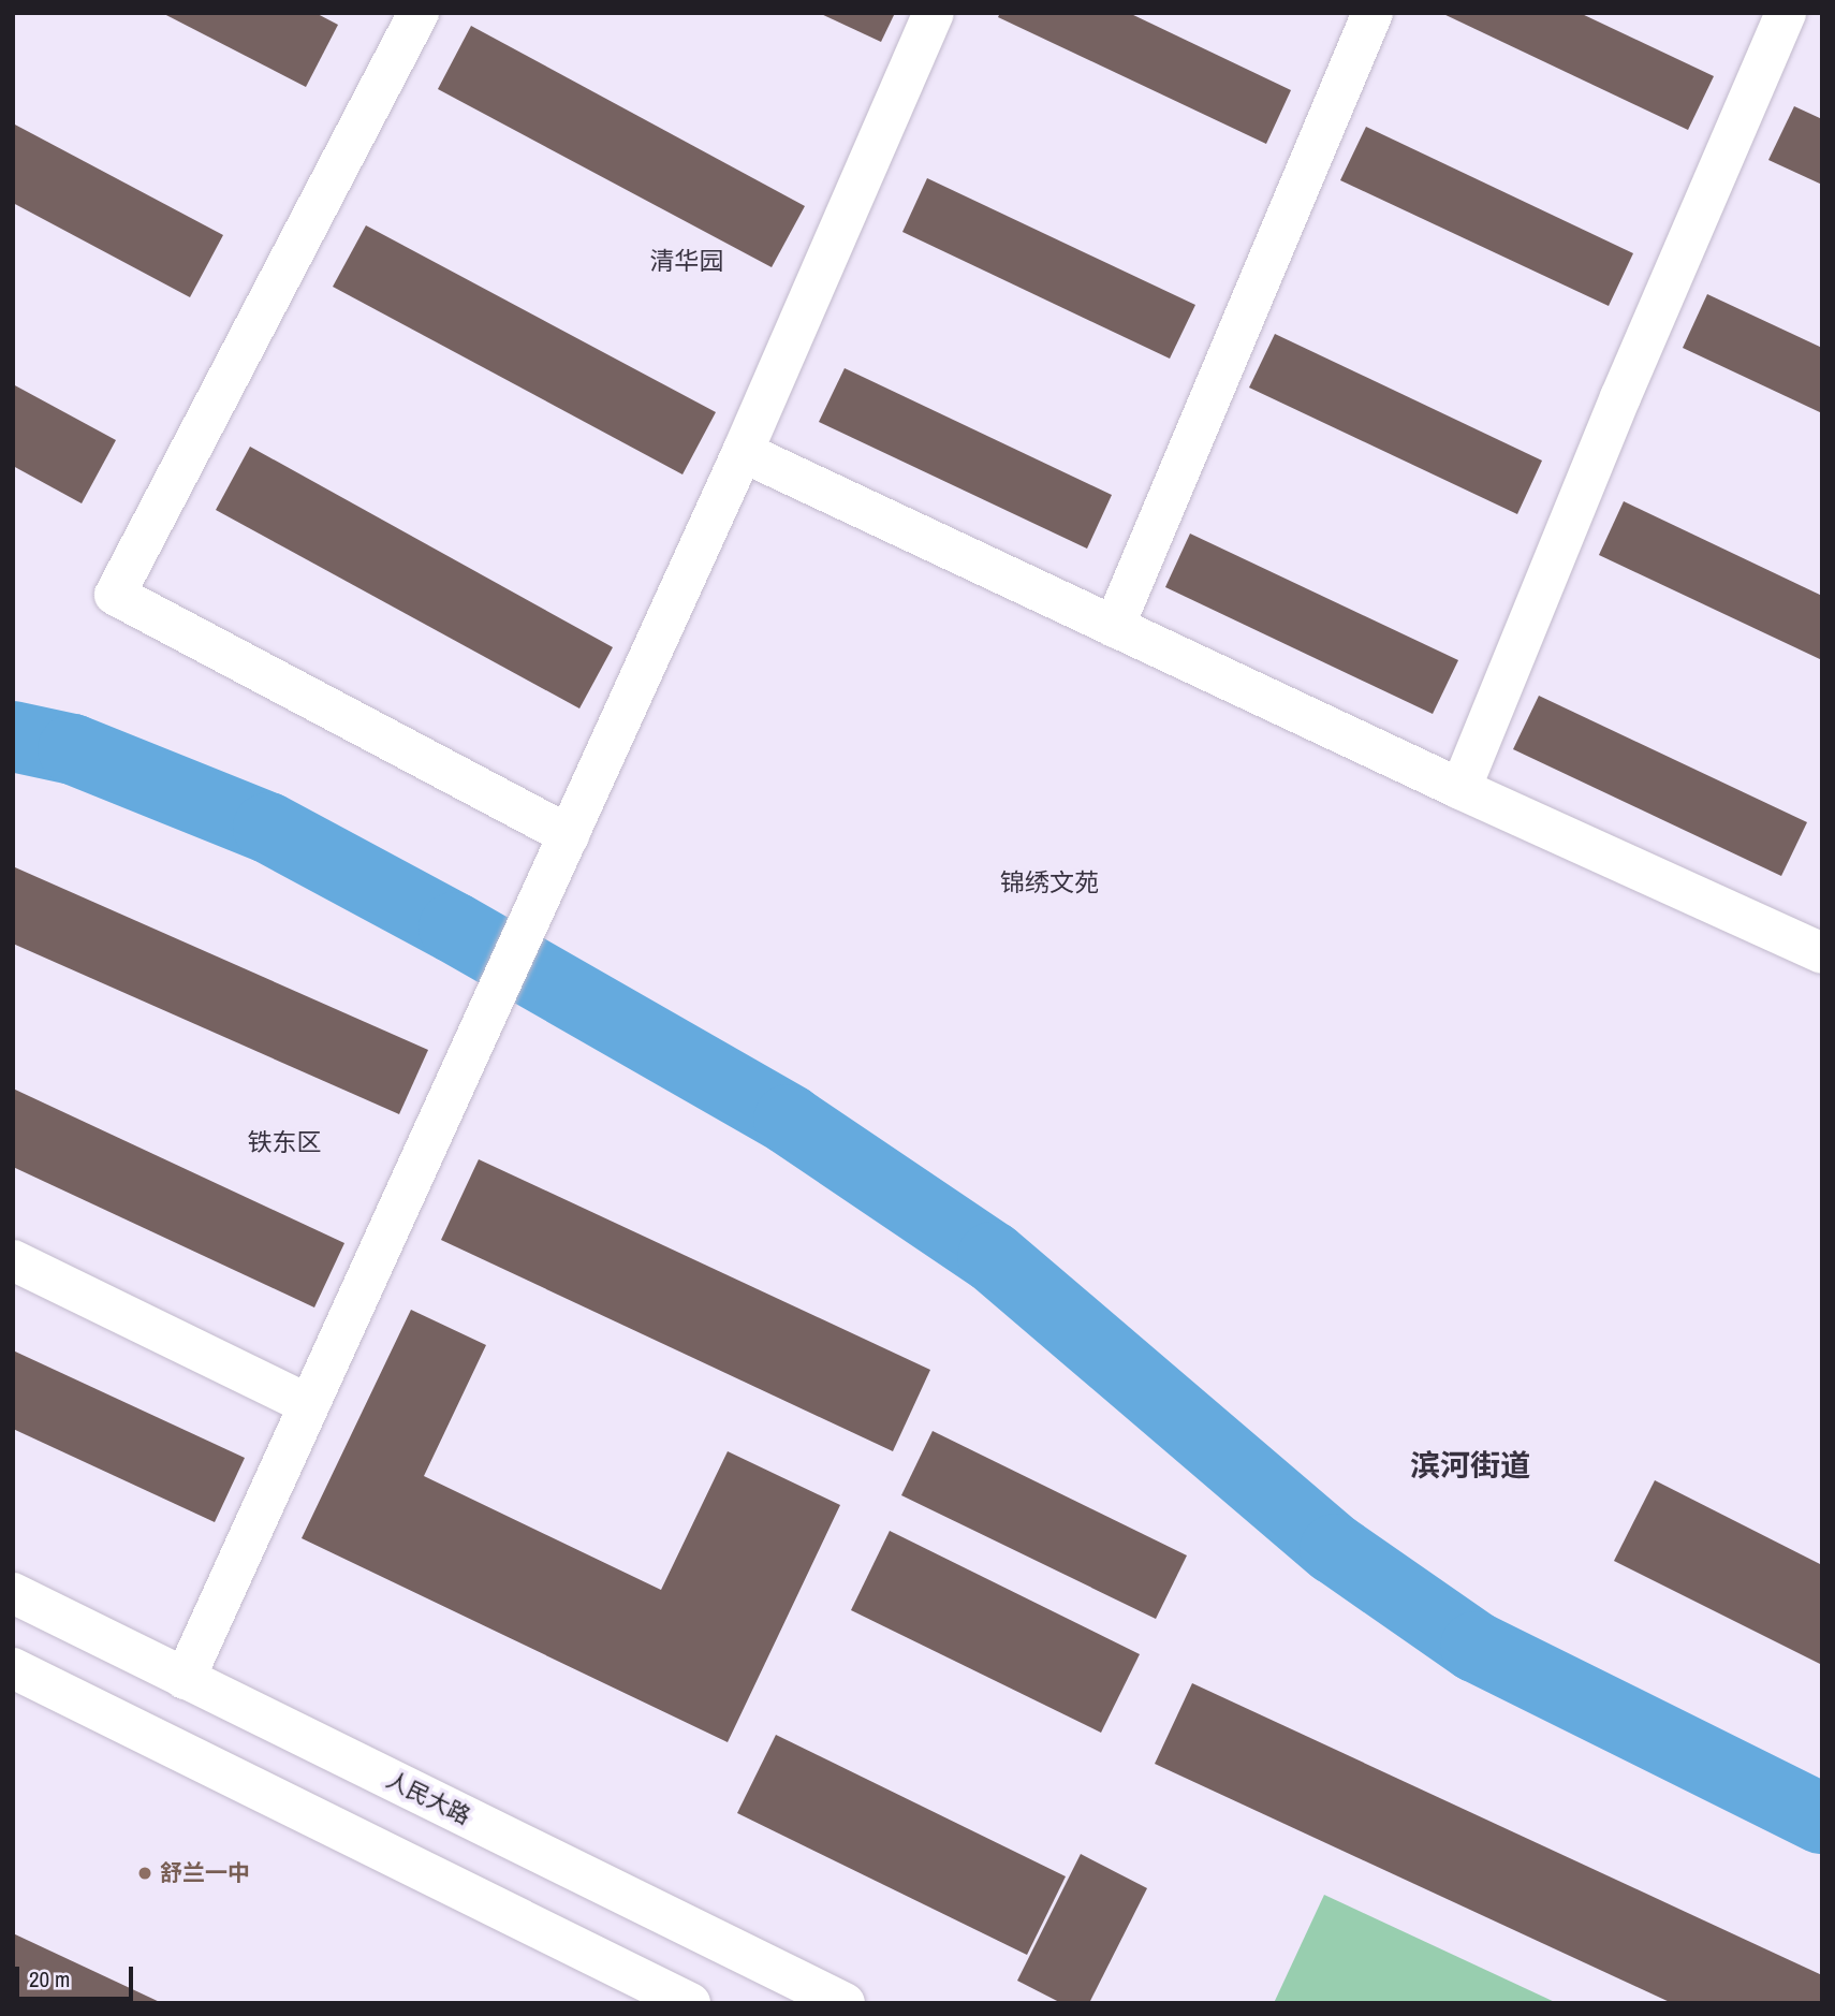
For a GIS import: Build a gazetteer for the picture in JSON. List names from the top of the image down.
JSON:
{
  "streets": {
    "street": ["人民大路"]
  },
  "districts": [
    "清华园",
    "锦绣文苑",
    "铁东区",
    "滨河街道"
  ],
  "places": ["舒兰一中"],
  "scale_bar": "20 m"
}
